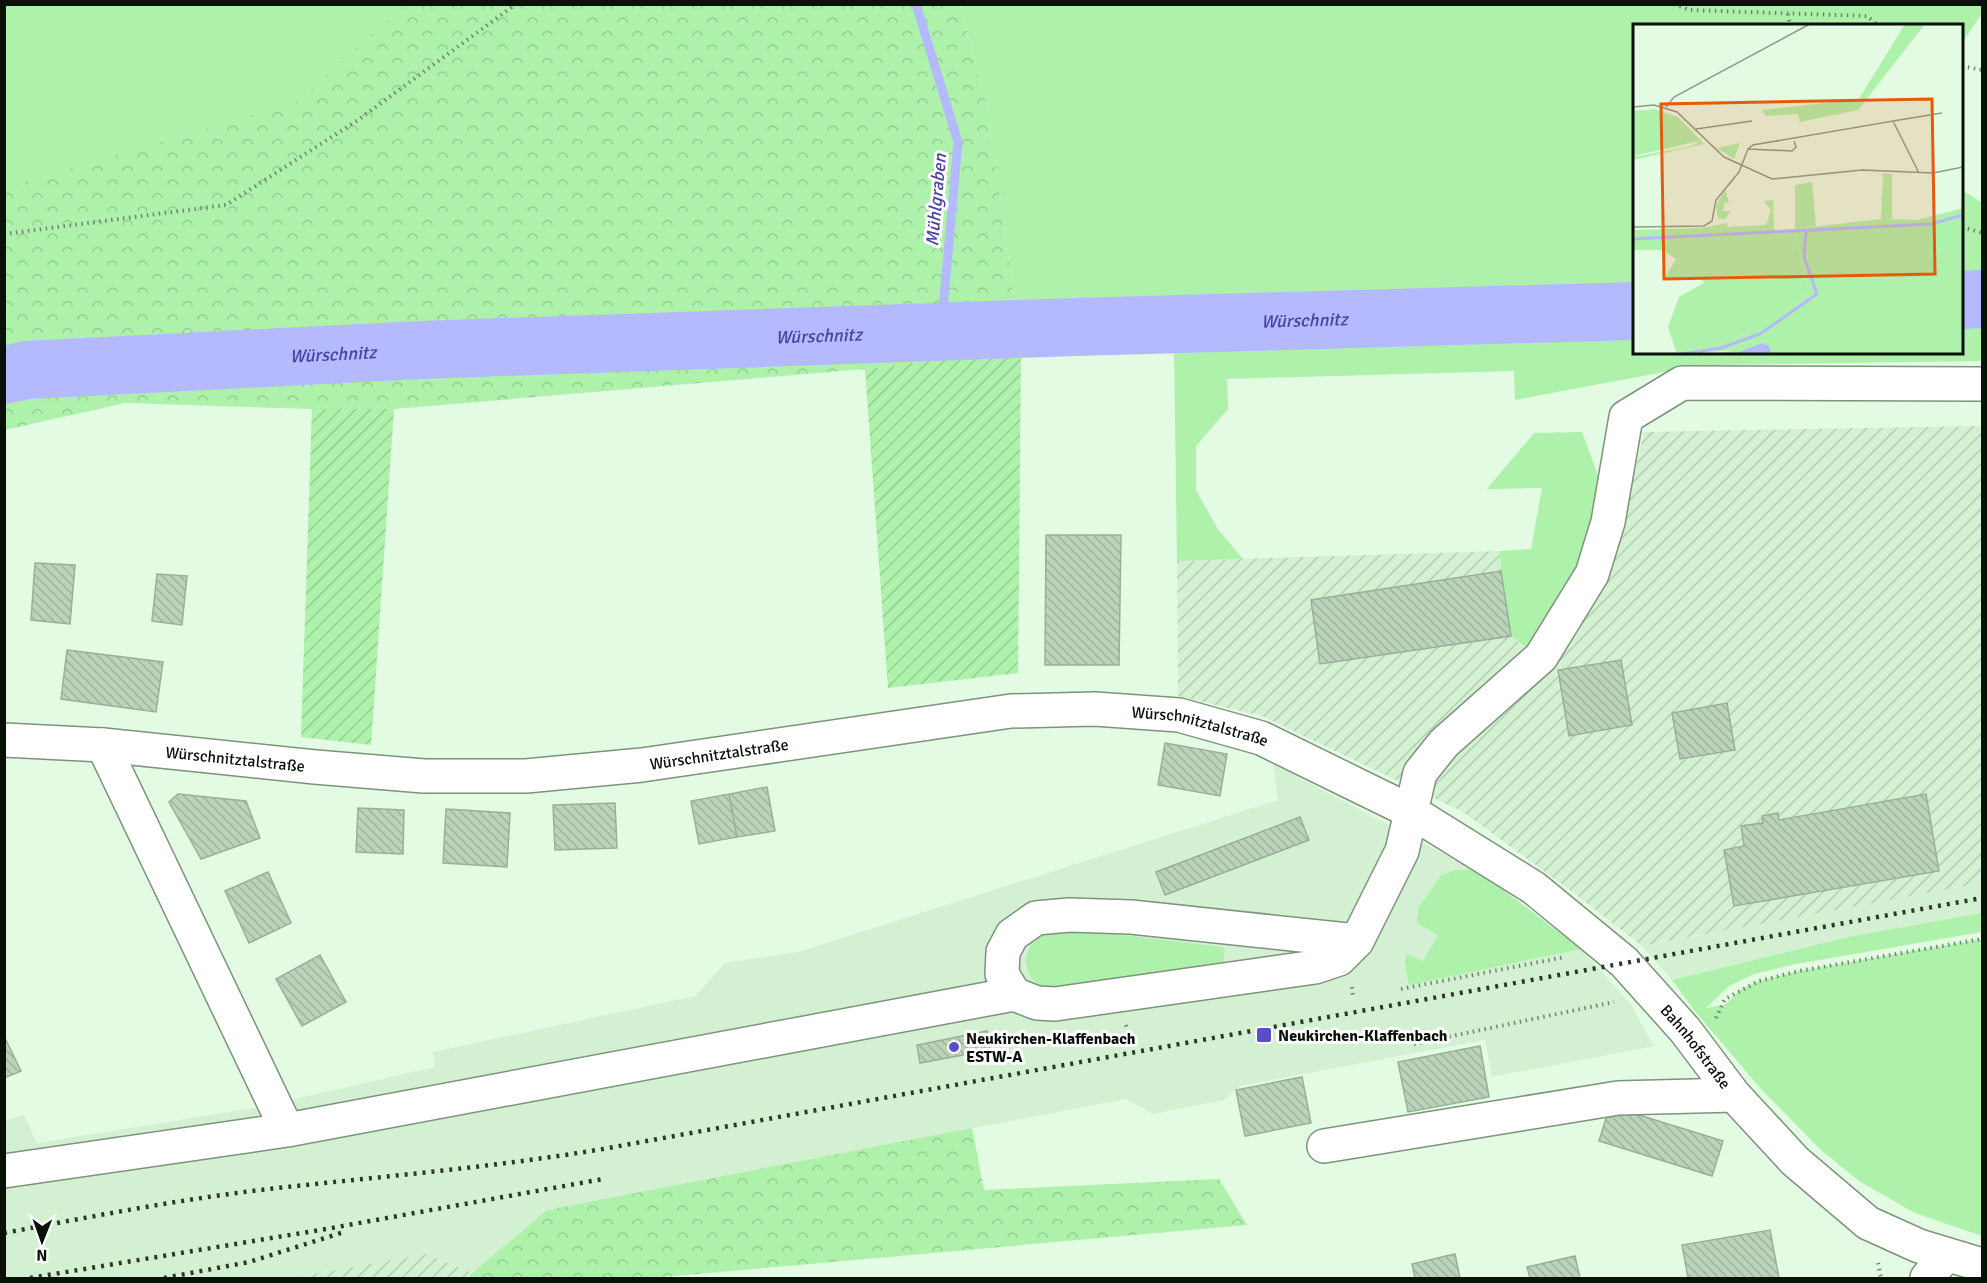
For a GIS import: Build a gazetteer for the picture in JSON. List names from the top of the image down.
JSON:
{
  "streets": {
    "main road": ["Würschnitztalstraße", "Bahnhofstraße"]
  },
  "crossings": [
    ["Würschnitztalstraße", "Bahnhofstraße"]
  ],
  "water": ["Mühlgraben", "Würschnitz"],
  "places": {
    "transit": ["Neukirchen-Klaffenbach"],
    "other": ["Neukirchen-Klaffenbach ESTW-A"]
  },
  "north": "bottom"
}
